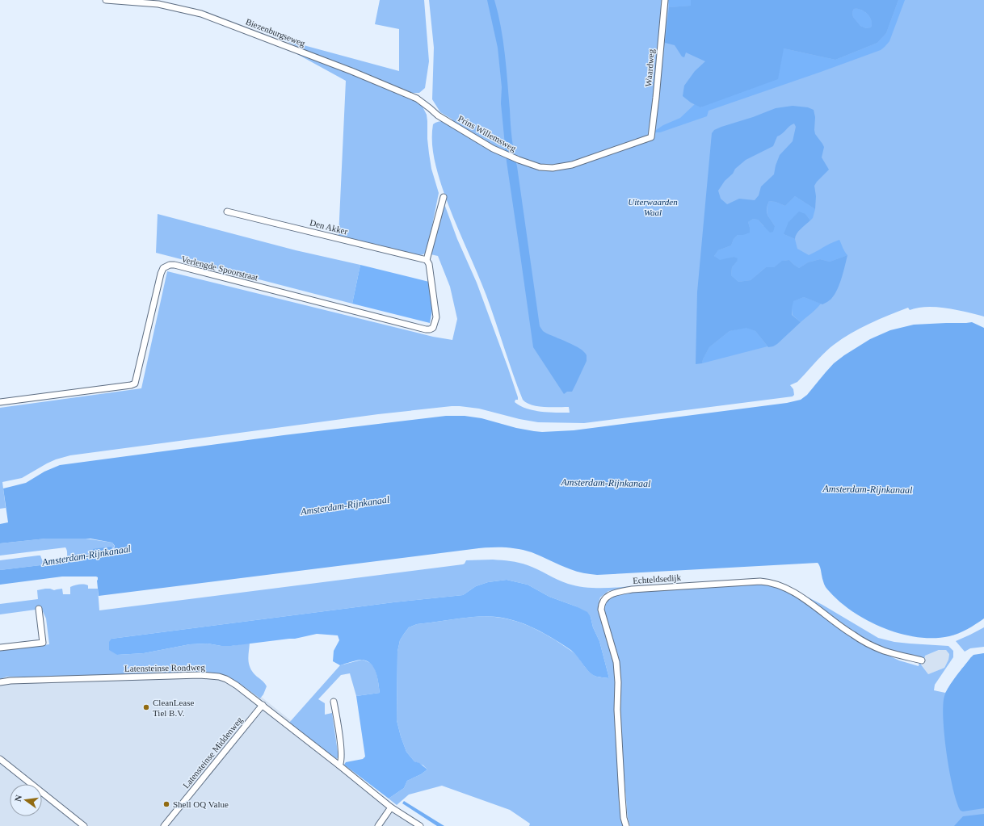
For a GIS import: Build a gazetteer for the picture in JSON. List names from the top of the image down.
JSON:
{
  "streets": {
    "street": [
      "Biezenburgseweg",
      "Waardweg",
      "Prins Willemsweg",
      "Den Akker",
      "Verlengde Spoorstraat",
      "Echteldsedijk",
      "Latensteinse Rondweg",
      "Latensteinse Middenweg"
    ]
  },
  "crossings": [
    ["Biezenburgseweg", "Prins Willemsweg"],
    ["Waardweg", "Prins Willemsweg"],
    ["Den Akker", "Verlengde Spoorstraat"],
    ["Latensteinse Rondweg", "Latensteinse Middenweg"]
  ],
  "water": ["Amsterdam-Rijnkanaal"],
  "parks": ["Uiterwaarden Waal"],
  "places": ["CleanLease Tiel B.V.", "Shell OQ Value"],
  "north": "left"
}
